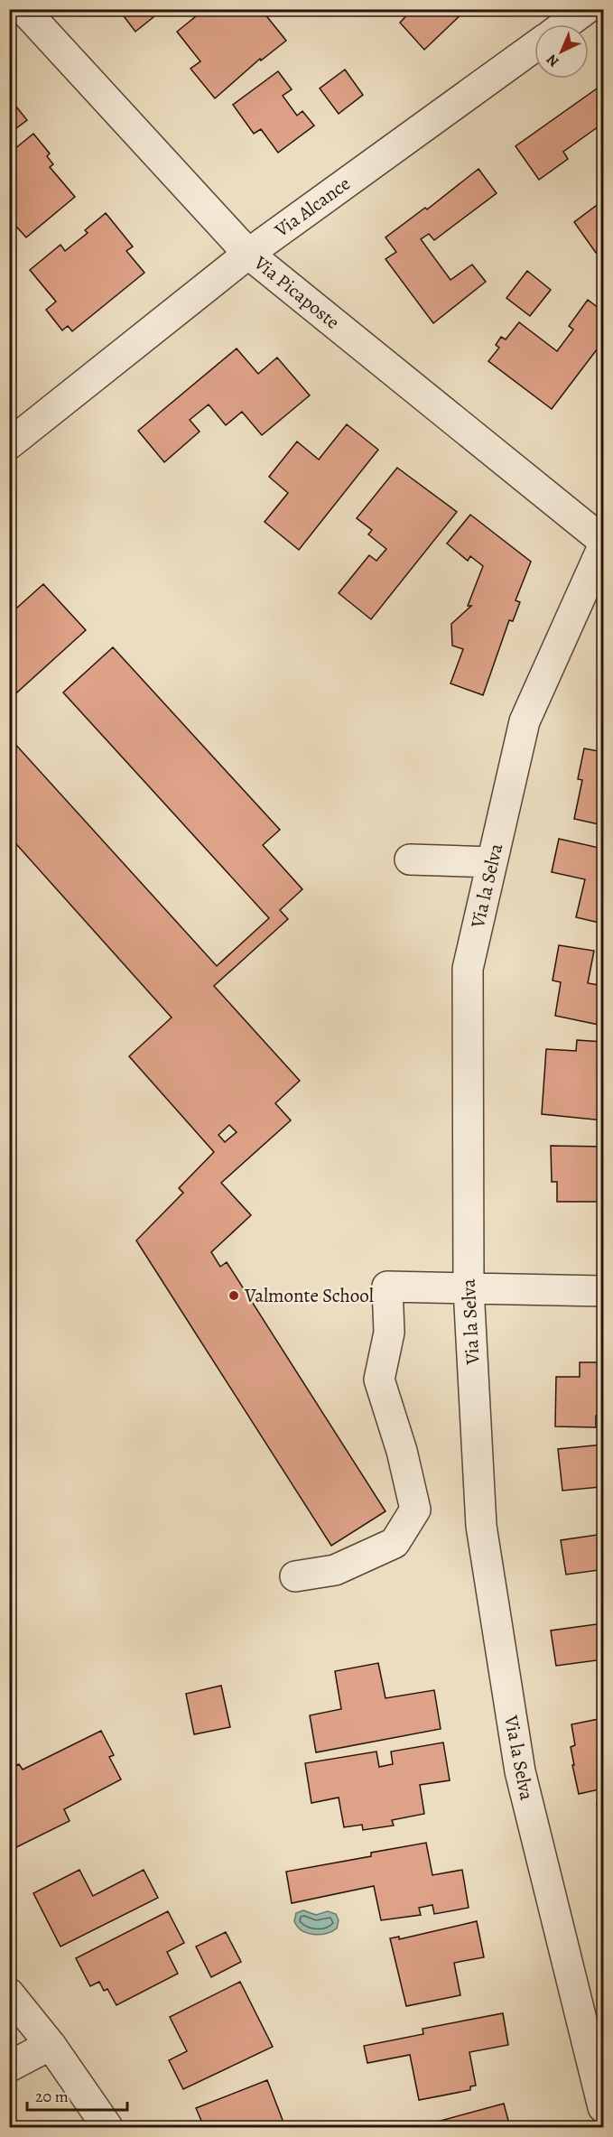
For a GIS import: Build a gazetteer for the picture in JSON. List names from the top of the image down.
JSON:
{
  "streets": {
    "street": ["Via Alcance", "Via Picaposte", "Via la Selva"]
  },
  "crossings": [
    ["Via Alcance", "Via Picaposte"]
  ],
  "places": ["Valmonte School"],
  "scale_bar": "20 m",
  "north": "bottom left"
}
